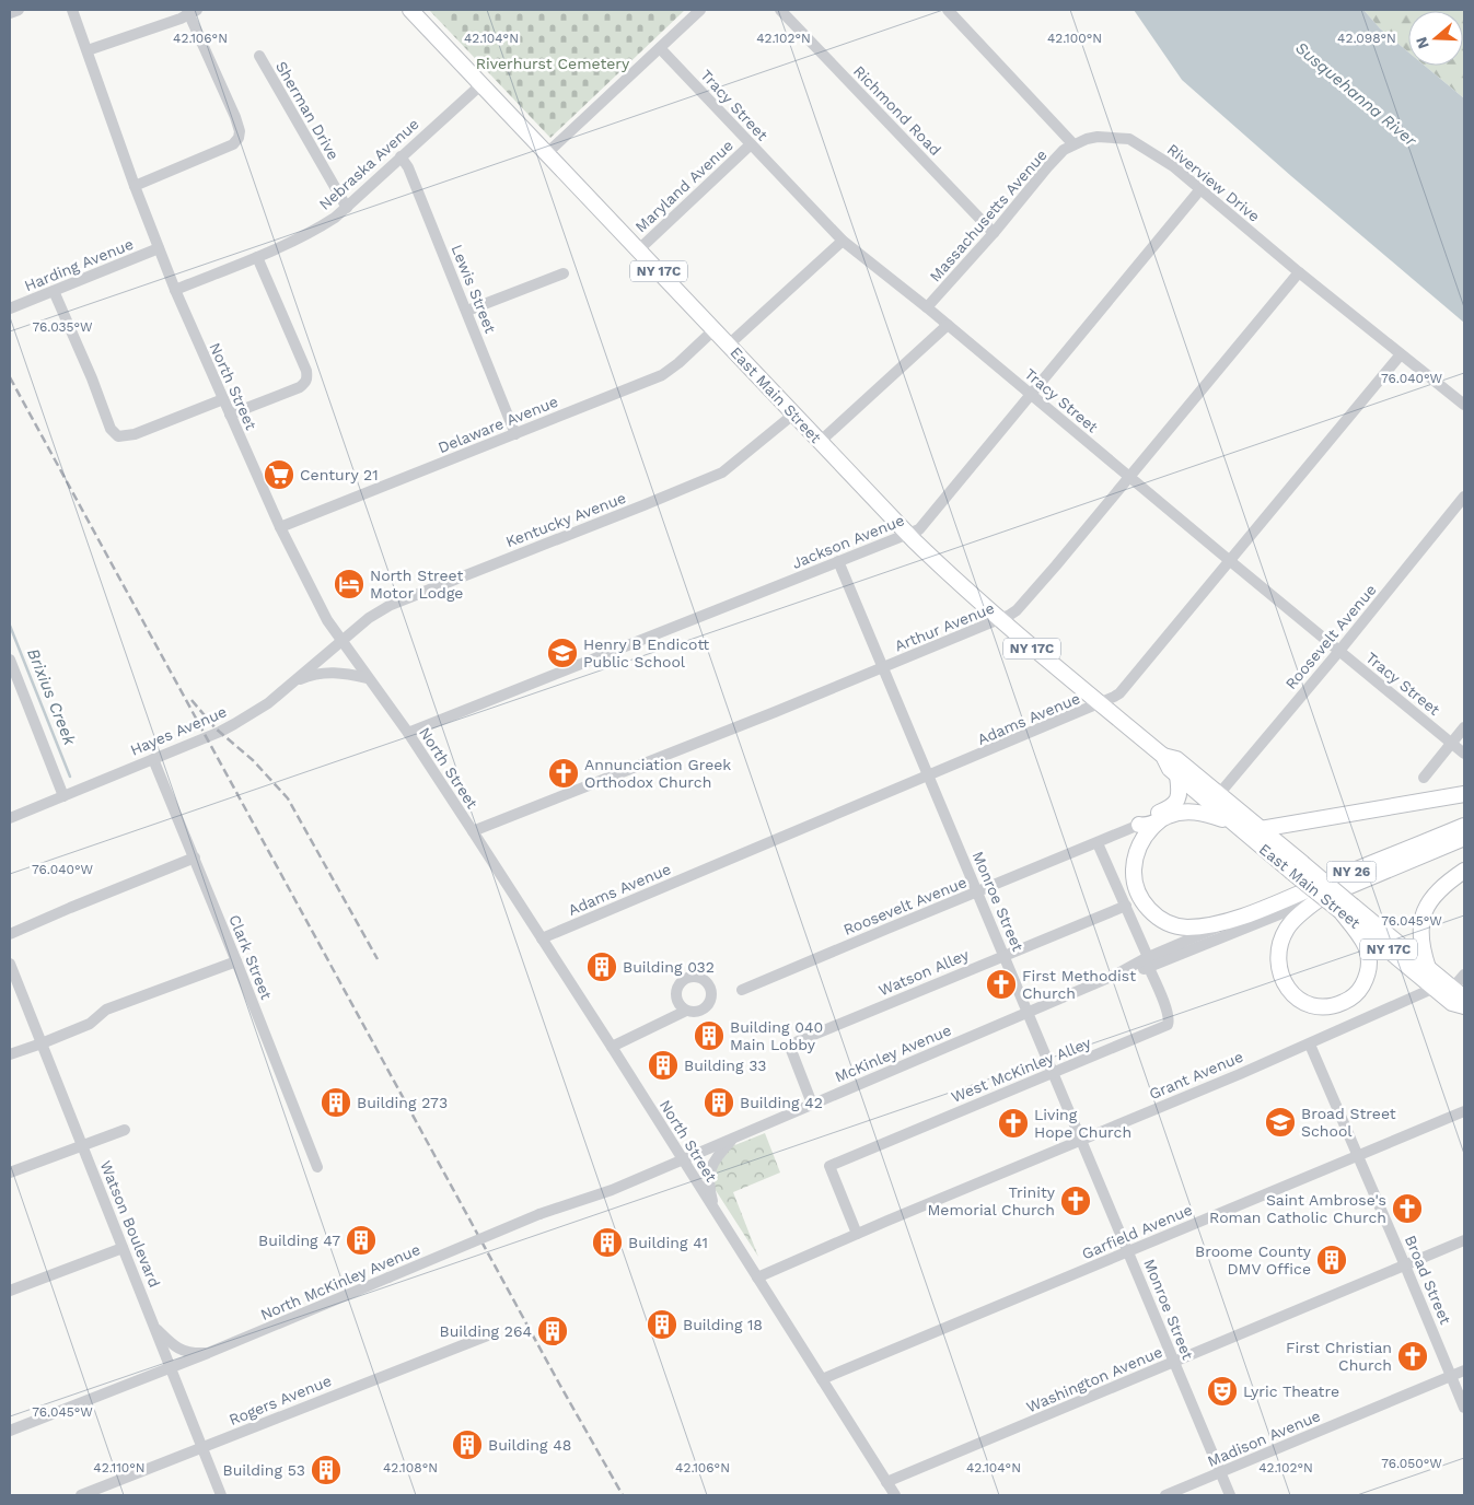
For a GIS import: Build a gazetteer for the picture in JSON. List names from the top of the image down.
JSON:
{
  "streets": {
    "main road": ["NY 17C", "East Main Street", "NY 26"],
    "street": [
      "Tracy Street",
      "Sherman Drive",
      "Richmond Road",
      "Nebraska Avenue",
      "Riverview Drive",
      "Maryland Avenue",
      "Massachusetts Avenue",
      "Harding Avenue",
      "Lewis Street",
      "North Street",
      "Delaware Avenue",
      "Kentucky Avenue",
      "Jackson Avenue",
      "Arthur Avenue",
      "Roosevelt Avenue",
      "Adams Avenue",
      "Hayes Avenue",
      "Monroe Street",
      "Clark Street",
      "Watson Alley",
      "McKinley Avenue",
      "West McKinley Alley",
      "Grant Avenue",
      "Watson Boulevard",
      "Garfield Avenue",
      "Broad Street",
      "North McKinley Avenue",
      "Washington Avenue",
      "Rogers Avenue",
      "Madison Avenue"
    ]
  },
  "crossings": [
    ["Tracy Street", "Maryland Avenue"],
    ["Tracy Street", "Massachusetts Avenue"],
    ["Tracy Street", "Jackson Avenue"],
    ["Tracy Street", "Arthur Avenue"],
    ["Tracy Street", "Roosevelt Avenue"],
    ["Tracy Street", "Adams Avenue"],
    ["Sherman Drive", "Nebraska Avenue"],
    ["Richmond Road", "Massachusetts Avenue"],
    ["Nebraska Avenue", "Lewis Street"],
    ["Nebraska Avenue", "North Street"],
    ["Nebraska Avenue", "East Main Street"],
    ["Riverview Drive", "Massachusetts Avenue"],
    ["Riverview Drive", "Jackson Avenue"],
    ["Riverview Drive", "Arthur Avenue"],
    ["Riverview Drive", "Adams Avenue"],
    ["Maryland Avenue", "East Main Street"],
    ["Harding Avenue", "North Street"],
    ["Lewis Street", "Delaware Avenue"],
    ["North Street", "Delaware Avenue"],
    ["North Street", "Kentucky Avenue"],
    ["North Street", "Jackson Avenue"],
    ["North Street", "Arthur Avenue"],
    ["North Street", "Adams Avenue"],
    ["North Street", "Hayes Avenue"],
    ["North Street", "McKinley Avenue"],
    ["North Street", "Grant Avenue"],
    ["North Street", "Garfield Avenue"],
    ["North Street", "North McKinley Avenue"],
    ["North Street", "Washington Avenue"],
    ["East Main Street", "Delaware Avenue"],
    ["East Main Street", "Kentucky Avenue"],
    ["East Main Street", "Jackson Avenue"],
    ["East Main Street", "Arthur Avenue"],
    ["East Main Street", "Roosevelt Avenue"],
    ["East Main Street", "Adams Avenue"],
    ["East Main Street", "NY 26"],
    ["East Main Street", "Grant Avenue"],
    ["Kentucky Avenue", "Hayes Avenue"],
    ["Jackson Avenue", "Monroe Street"],
    ["Arthur Avenue", "Monroe Street"],
    ["Roosevelt Avenue", "Monroe Street"],
    ["Adams Avenue", "Monroe Street"],
    ["Hayes Avenue", "Clark Street"],
    ["NY 26", "McKinley Avenue"],
    ["Monroe Street", "Watson Alley"],
    ["Monroe Street", "McKinley Avenue"],
    ["Monroe Street", "West McKinley Alley"],
    ["Monroe Street", "Grant Avenue"],
    ["Monroe Street", "Garfield Avenue"],
    ["Monroe Street", "Washington Avenue"],
    ["Monroe Street", "Madison Avenue"],
    ["Watson Alley", "McKinley Avenue"],
    ["McKinley Avenue", "West McKinley Alley"],
    ["McKinley Avenue", "North McKinley Avenue"],
    ["West McKinley Alley", "Grant Avenue"],
    ["Grant Avenue", "Broad Street"],
    ["Watson Boulevard", "North McKinley Avenue"],
    ["Watson Boulevard", "Rogers Avenue"],
    ["Garfield Avenue", "Broad Street"],
    ["Broad Street", "Washington Avenue"],
    ["Broad Street", "Madison Avenue"]
  ],
  "water": ["Susquehanna River", "Brixius Creek"],
  "parks": ["Riverhurst Cemetery"],
  "places": {
    "supermarket": ["Century 21"],
    "hotel": ["North Street Motor Lodge"],
    "school or university": ["Henry B Endicott Public School", "Broad Street School"],
    "church": [
      "Annunciation Greek Orthodox Church",
      "First Methodist Church",
      "Living Hope Church",
      "Trinity Memorial Church",
      "Saint Ambrose's Roman Catholic Church",
      "First Christian Church"
    ],
    "building": [
      "Building 032",
      "Building 040 Main Lobby",
      "Building 33",
      "Building 273",
      "Building 42",
      "Building 47",
      "Building 41",
      "Broome County DMV Office",
      "Building 18",
      "Building 264",
      "Building 48",
      "Building 53"
    ],
    "theatre": ["Lyric Theatre"]
  },
  "north": "left",
  "coordinates": [
    "42.106°N",
    "42.104°N",
    "42.102°N",
    "42.100°N",
    "42.098°N",
    "76.035°W",
    "76.040°W",
    "76.045°W",
    "76.050°W",
    "42.110°N",
    "42.108°N"
  ]
}
